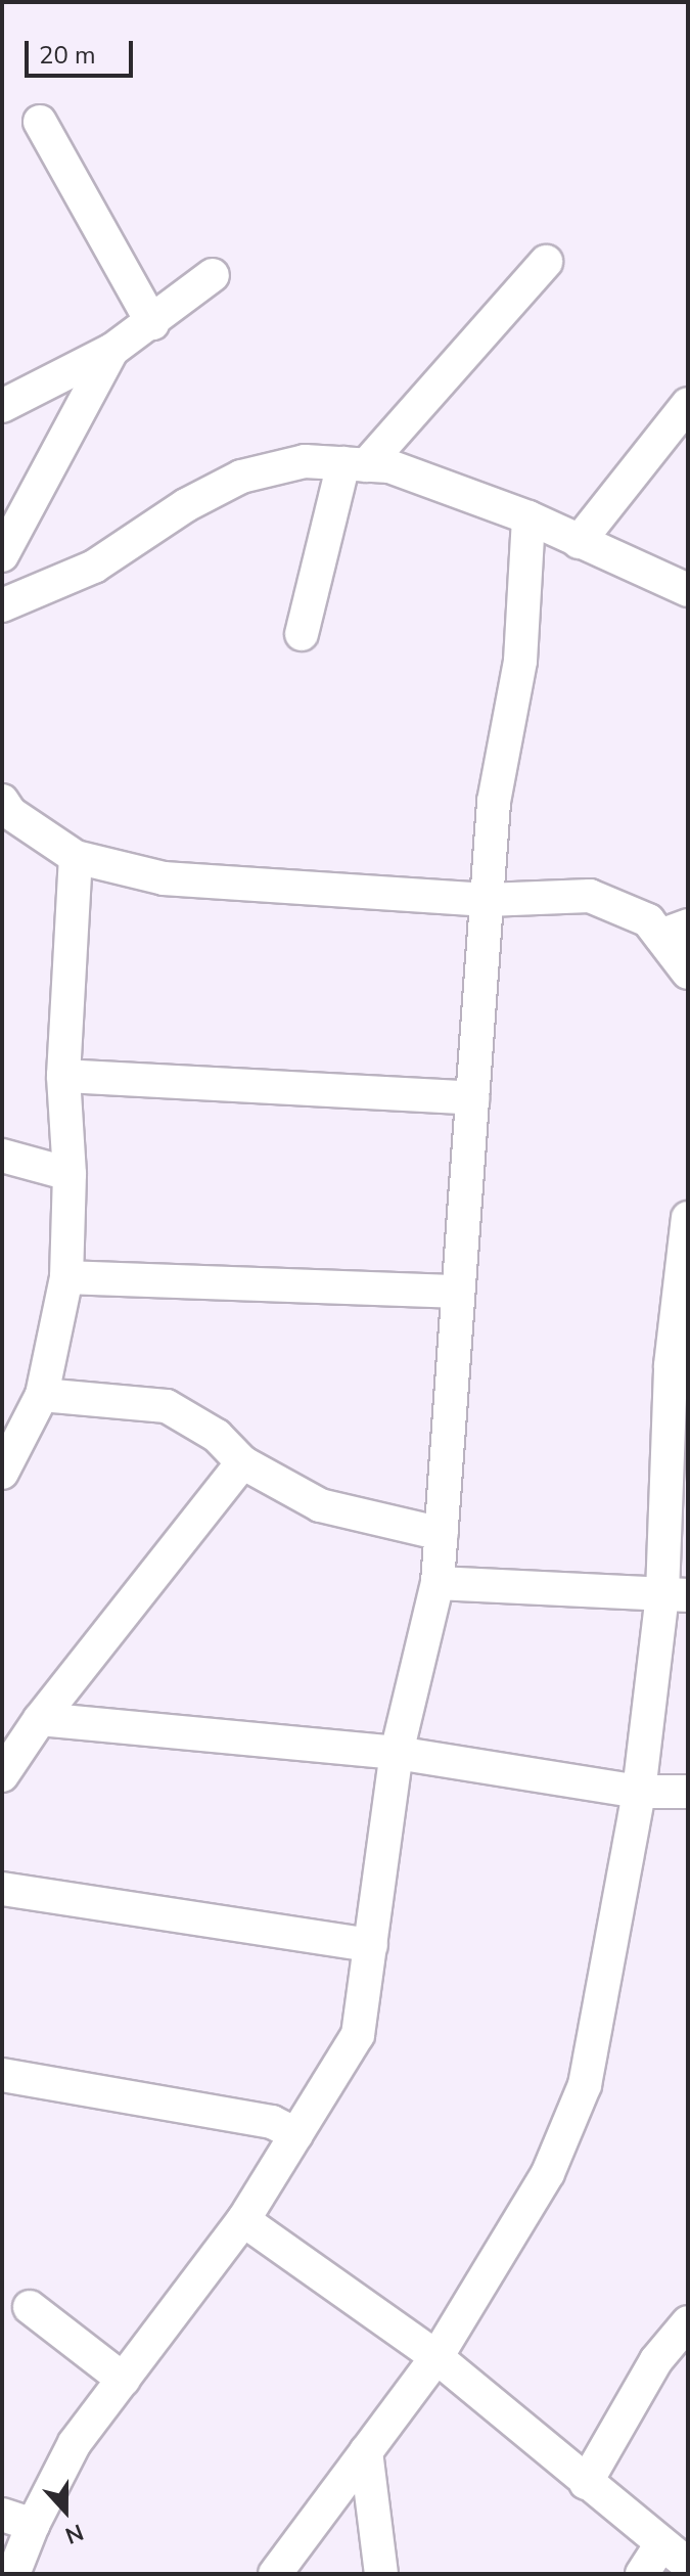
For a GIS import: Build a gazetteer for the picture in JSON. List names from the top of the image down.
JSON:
{
  "scale_bar": "20 m",
  "north": "bottom"
}
